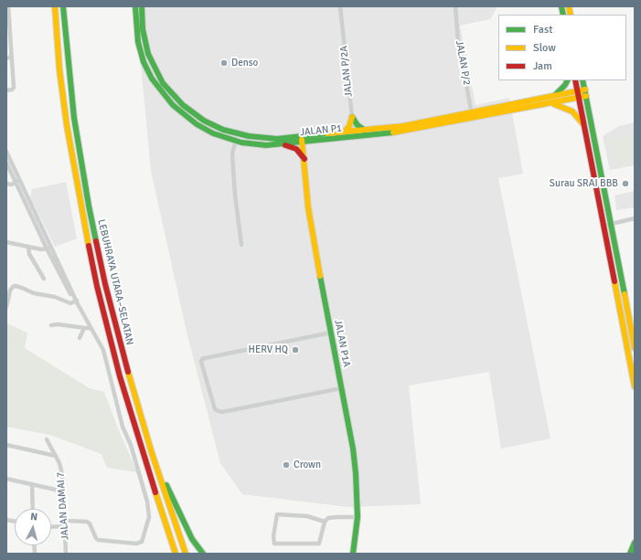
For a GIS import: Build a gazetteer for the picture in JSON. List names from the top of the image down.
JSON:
{
  "streets": {
    "main road": ["JALAN P1", "LEBUHRAYA UTARA–SELATAN", "JALAN P1A"],
    "street": ["JALAN P/2", "JALAN P/2A", "JALAN DAMAI 7"]
  },
  "crossings": [
    ["JALAN P/2", "JALAN P1"],
    ["JALAN P/2A", "JALAN P1"],
    ["JALAN P1", "JALAN P1A"]
  ],
  "places": [
    "Denso",
    "Surau SRAI BBB",
    "HERV HQ",
    "Crown"
  ],
  "legend": ["Fast", "Slow", "Jam"],
  "north": "top"
}
